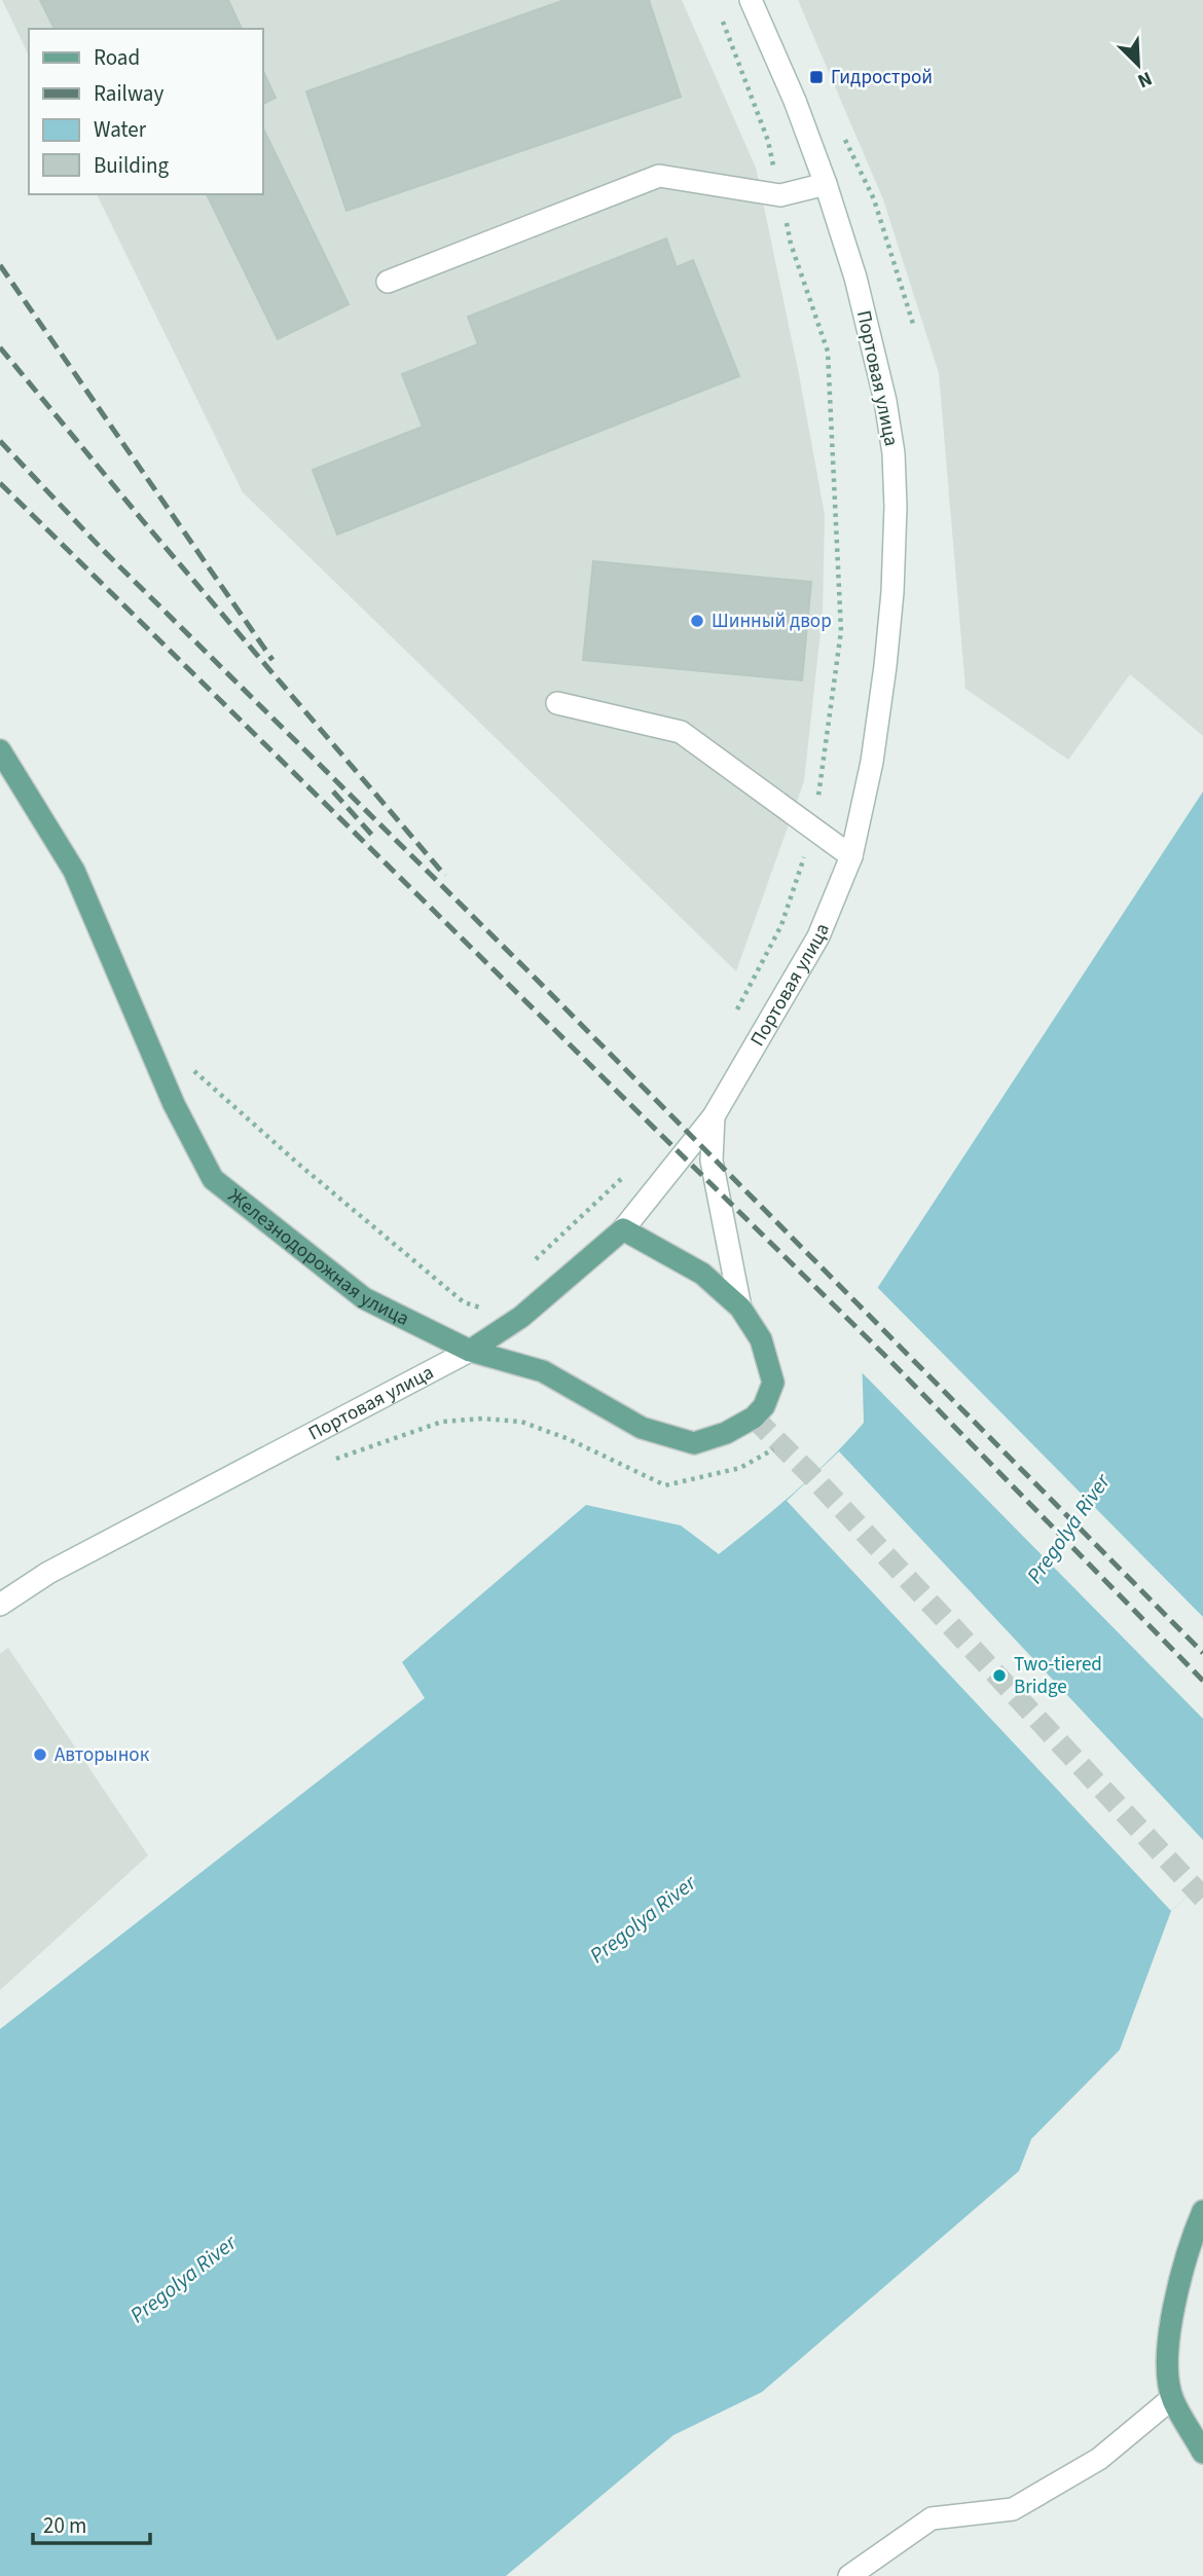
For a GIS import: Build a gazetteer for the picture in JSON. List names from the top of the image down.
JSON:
{
  "streets": {
    "main road": ["Портовая улица", "Железнодорожная улица"]
  },
  "crossings": [
    ["Портовая улица", "Железнодорожная улица"]
  ],
  "water": ["Pregolya River"],
  "places": {
    "transit": ["Гидрострой"],
    "other": ["Шинный двор", "Two-tiered Bridge", "Авторынок"]
  },
  "legend": [
    "Road",
    "Railway",
    "Water",
    "Building"
  ],
  "scale_bar": "20 m",
  "north": "bottom right"
}
